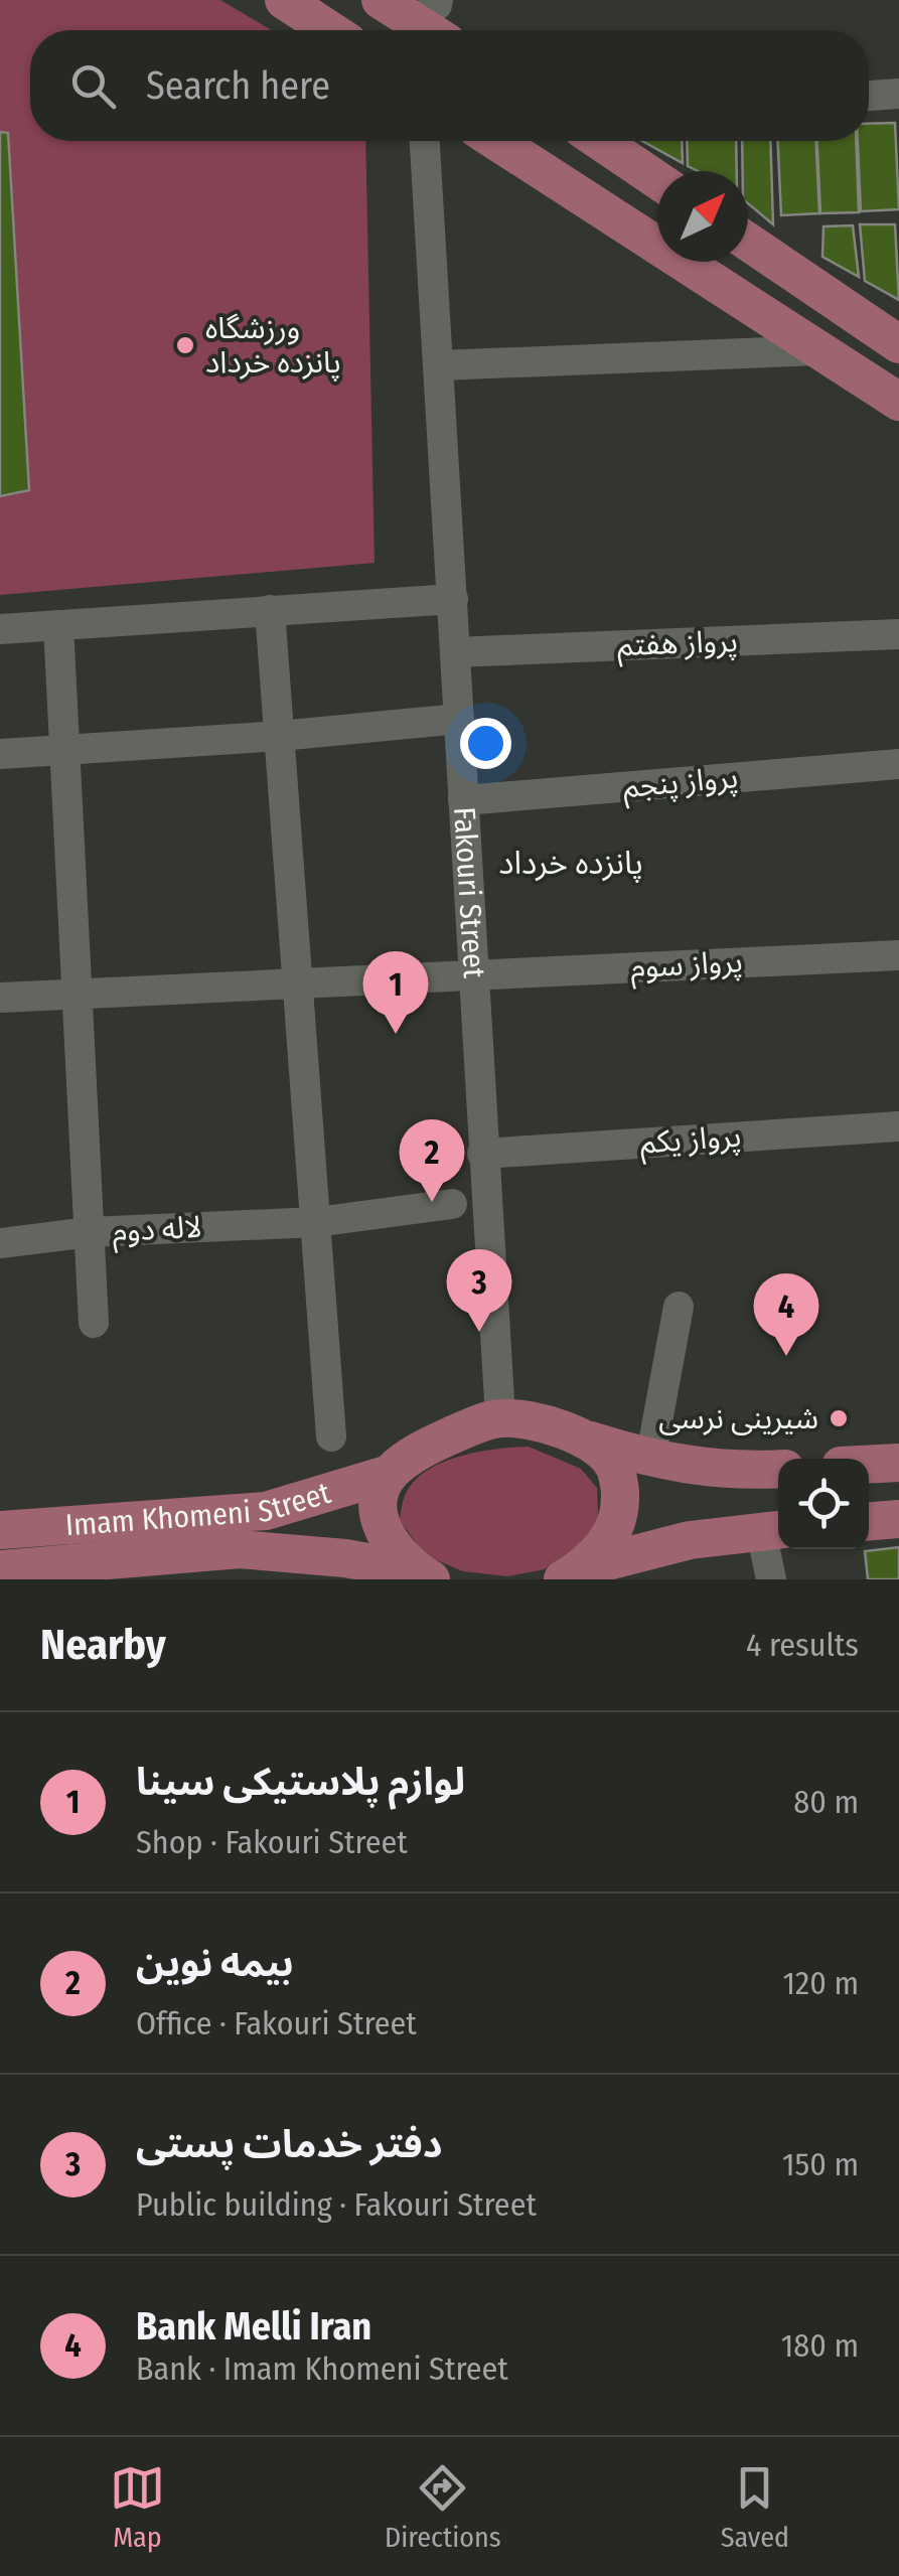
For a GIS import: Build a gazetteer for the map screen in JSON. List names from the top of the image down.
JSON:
{
  "streets": {
    "main road": ["Imam Khomeni Street"],
    "street": [
      "پرواز هفتم",
      "پرواز پنجم",
      "Fakouri Street",
      "پرواز سوم",
      "پرواز یکم",
      "لاله دوم"
    ]
  },
  "crossings": [
    ["پرواز هفتم", "Fakouri Street"],
    ["پرواز پنجم", "Fakouri Street"],
    ["Fakouri Street", "پرواز سوم"],
    ["Fakouri Street", "پرواز یکم"],
    ["Fakouri Street", "Imam Khomeni Street"]
  ],
  "districts": ["پانزده خرداد"],
  "places": ["ورزشگاه پانزده خرداد", "شیرینی نرسی"],
  "north": "top right",
  "page": {
    "search": "Search here",
    "pins": [
      "1",
      "2",
      "3",
      "4"
    ],
    "heading": ["Nearby", "4 results"],
    "list": [
      {
        "mark": "1",
        "name": "لوازم پلاستیکی سینا",
        "note": "Shop · Fakouri Street",
        "value": "80 m"
      },
      {
        "mark": "2",
        "name": "بیمه نوین",
        "note": "Office · Fakouri Street",
        "value": "120 m"
      },
      {
        "mark": "3",
        "name": "دفتر خدمات پستی",
        "note": "Public building · Fakouri Street",
        "value": "150 m"
      },
      {
        "mark": "4",
        "name": "Bank Melli Iran",
        "note": "Bank · Imam Khomeni Street",
        "value": "180 m"
      }
    ],
    "nav": ["Map", "Directions", "Saved"]
  }
}
